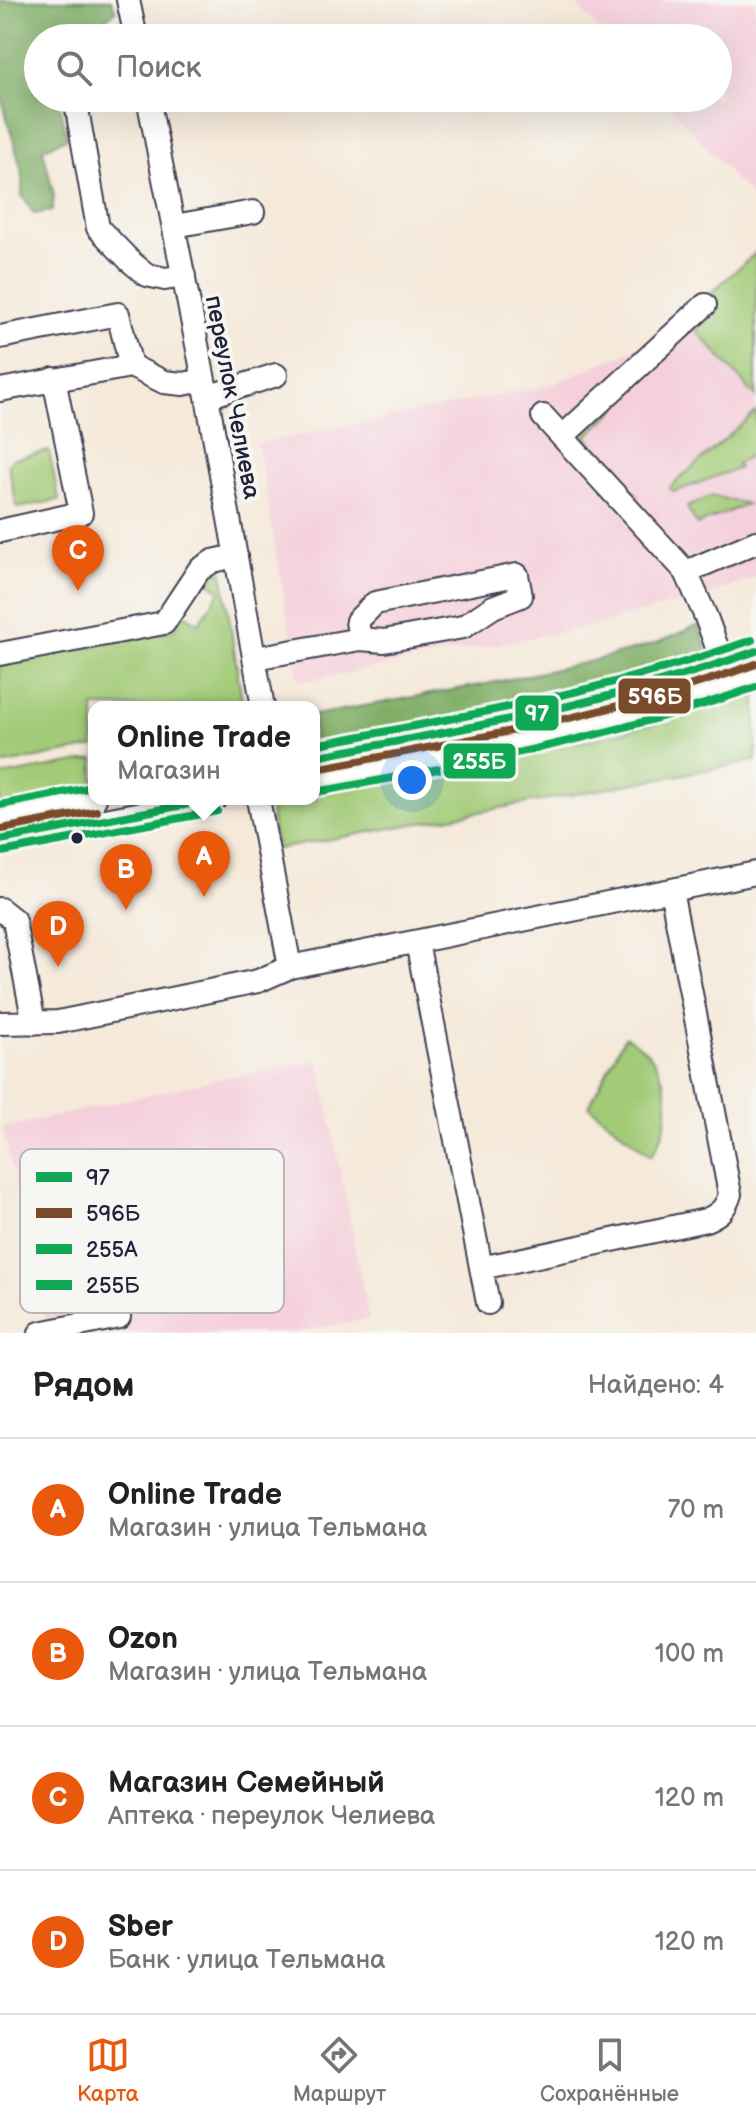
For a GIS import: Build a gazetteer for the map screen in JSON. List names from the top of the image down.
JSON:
{
  "streets": {
    "street": ["переулок Челиева"]
  },
  "lines": [
    "transit line 255А",
    "transit line 97",
    "transit line 596Б",
    "transit line 255Б"
  ],
  "legend": [
    "97",
    "596Б",
    "255А",
    "255Б"
  ],
  "page": {
    "search": "Поиск",
    "pins": [
      "C",
      "A",
      "B",
      "D"
    ],
    "popup": ["Online Trade", "Магазин"],
    "heading": ["Рядом", "Найдено: 4"],
    "list": [
      {
        "mark": "A",
        "name": "Online Trade",
        "note": "Магазин · улица Тельмана",
        "value": "70 m"
      },
      {
        "mark": "B",
        "name": "Ozon",
        "note": "Магазин · улица Тельмана",
        "value": "100 m"
      },
      {
        "mark": "C",
        "name": "Магазин Семейный",
        "note": "Аптека · переулок Челиева",
        "value": "120 m"
      },
      {
        "mark": "D",
        "name": "Sber",
        "note": "Банк · улица Тельмана",
        "value": "120 m"
      }
    ],
    "nav": ["Карта", "Маршрут", "Сохранённые"]
  }
}
